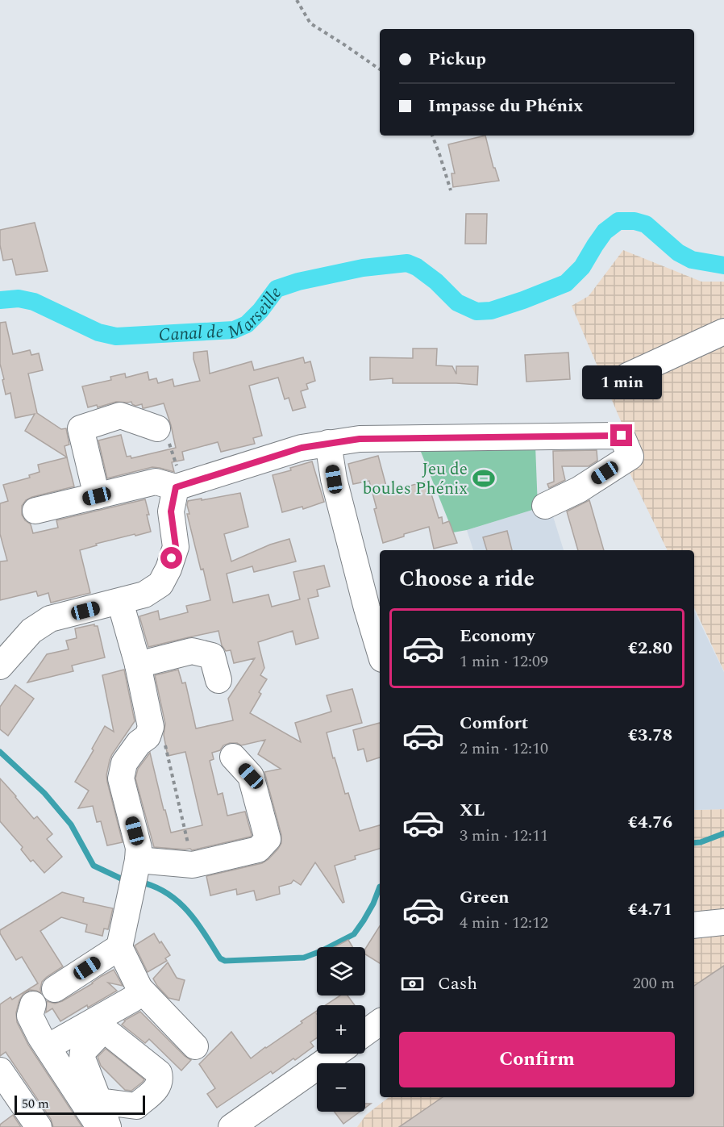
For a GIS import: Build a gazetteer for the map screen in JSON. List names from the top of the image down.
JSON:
{
  "water": ["Canal de Marseille"],
  "places": {
    "sports": ["Jeu de boules Phénix"]
  },
  "scale_bar": "50 m",
  "page": {
    "banner": ["Pickup", "Impasse du Phénix"],
    "bubble": "1 min",
    "heading": "Choose a ride",
    "list": [
      {
        "name": "Economy",
        "note": "1 min · 12:09",
        "value": "€2.80"
      },
      {
        "name": "Comfort",
        "note": "2 min · 12:10",
        "value": "€3.78"
      },
      {
        "name": "XL",
        "note": "3 min · 12:11",
        "value": "€4.76"
      },
      {
        "name": "Green",
        "note": "4 min · 12:12",
        "value": "€4.71"
      }
    ],
    "map_buttons": ["+", "−"],
    "pay": ["Cash", "200 m"],
    "buttons": "Confirm",
    "scale": "50 m"
  }
}
